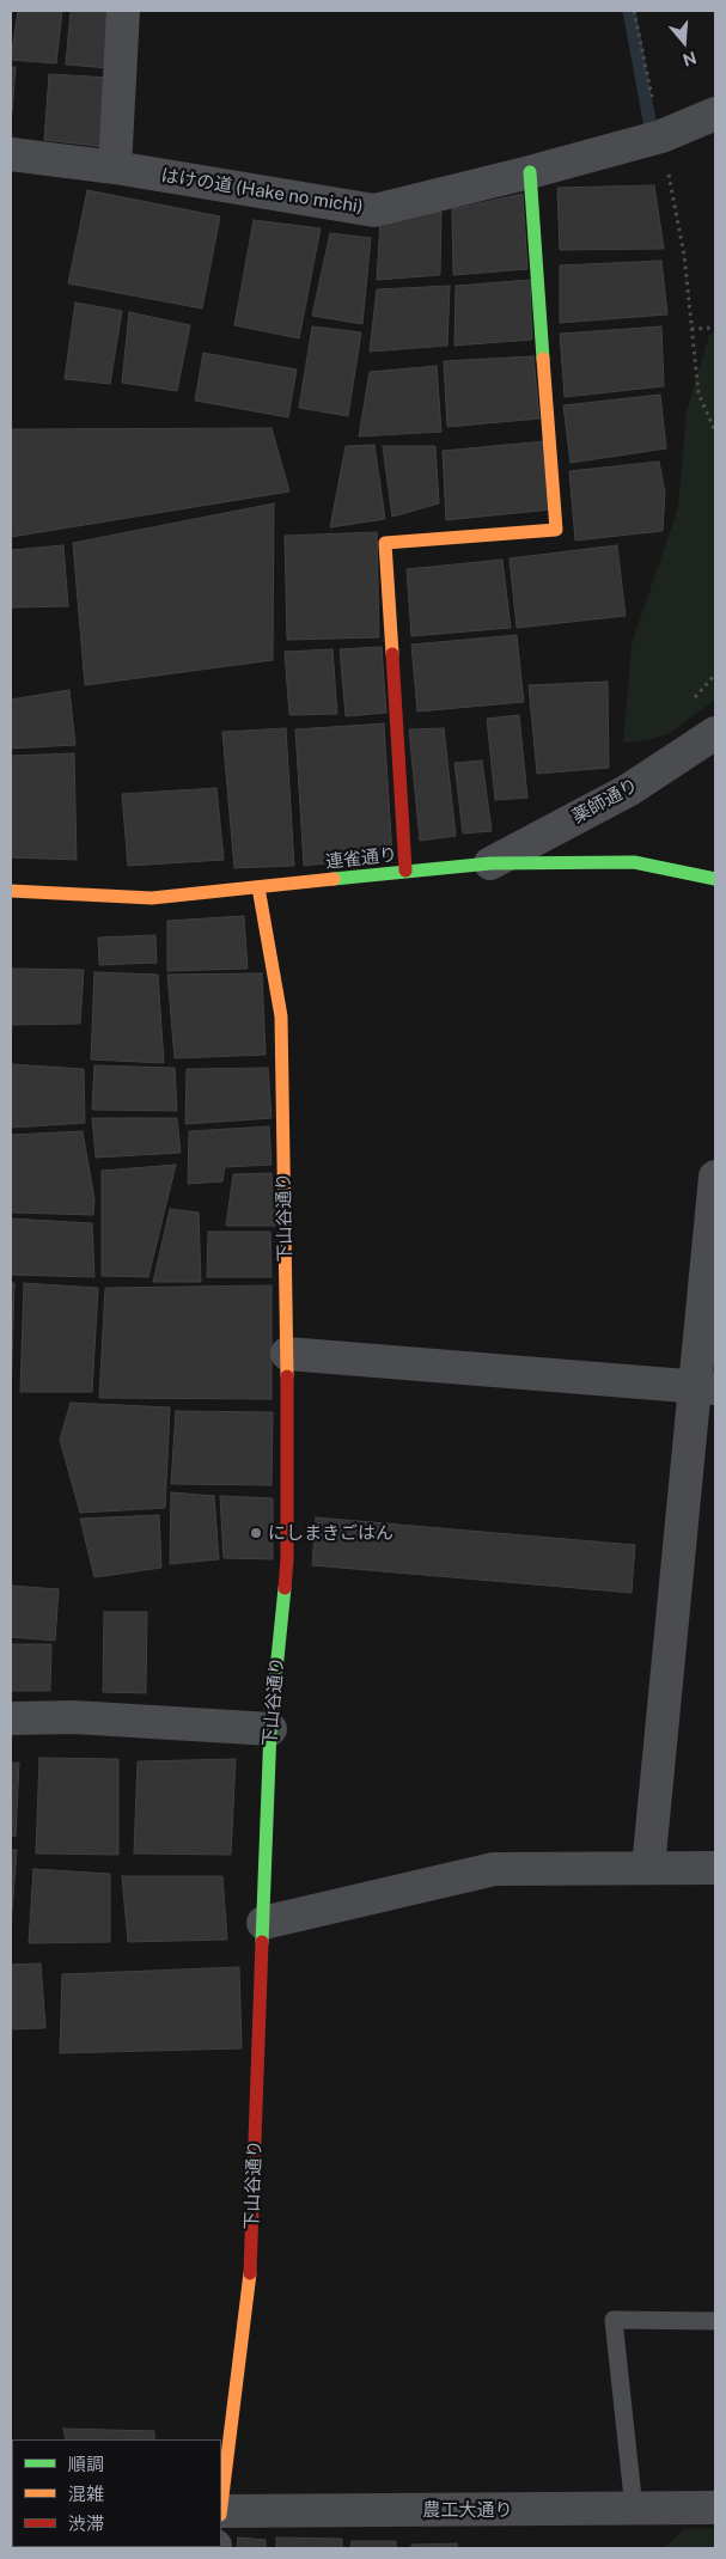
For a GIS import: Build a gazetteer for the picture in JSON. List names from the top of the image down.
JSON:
{
  "streets": {
    "street": [
      "はけの道 (Hake no michi)",
      "薬師通り",
      "連雀通り",
      "下山谷通り",
      "農工大通り"
    ]
  },
  "crossings": [
    ["薬師通り", "連雀通り"],
    ["連雀通り", "下山谷通り"]
  ],
  "places": ["にしまきごはん"],
  "legend": ["順調", "混雑", "渋滞"],
  "north": "bottom"
}
